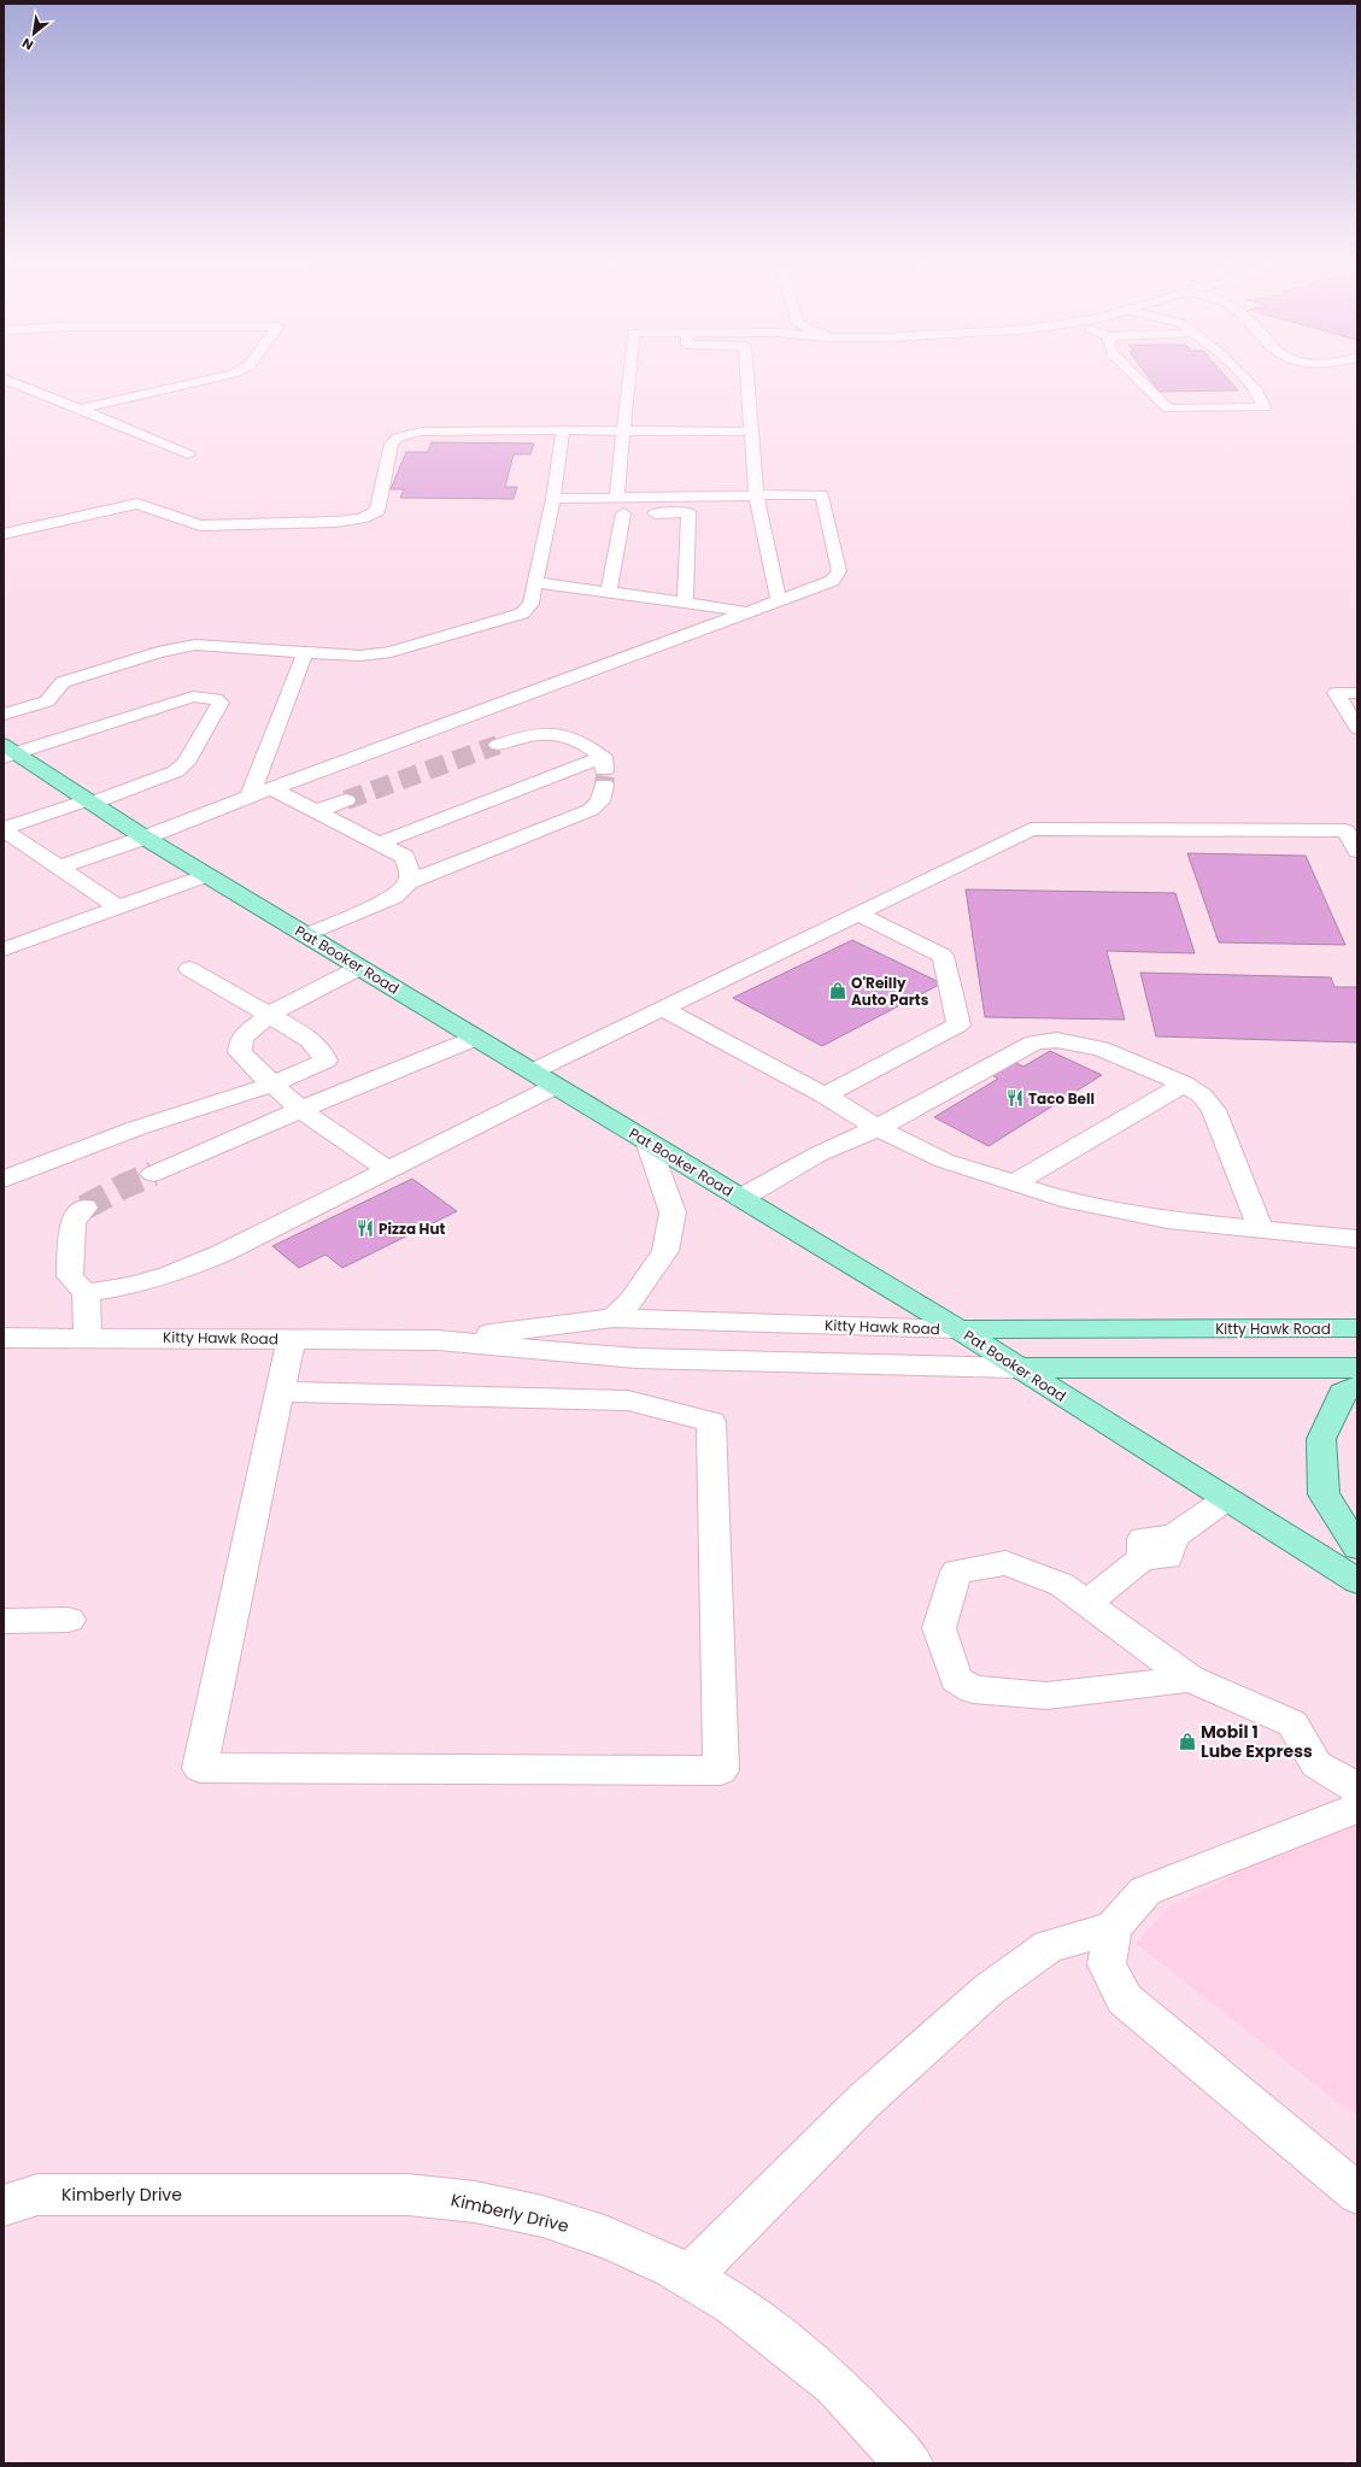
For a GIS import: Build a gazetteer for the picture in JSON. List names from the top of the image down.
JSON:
{
  "streets": {
    "main road": ["Pat Booker Road", "Kitty Hawk Road"],
    "street": ["Kimberly Drive"]
  },
  "crossings": [
    ["Pat Booker Road", "Kitty Hawk Road"]
  ],
  "places": {
    "shop": ["O'Reilly Auto Parts", "Mobil 1 Lube Express"],
    "restaurant": ["Taco Bell", "Pizza Hut"]
  },
  "north": "bottom left"
}
